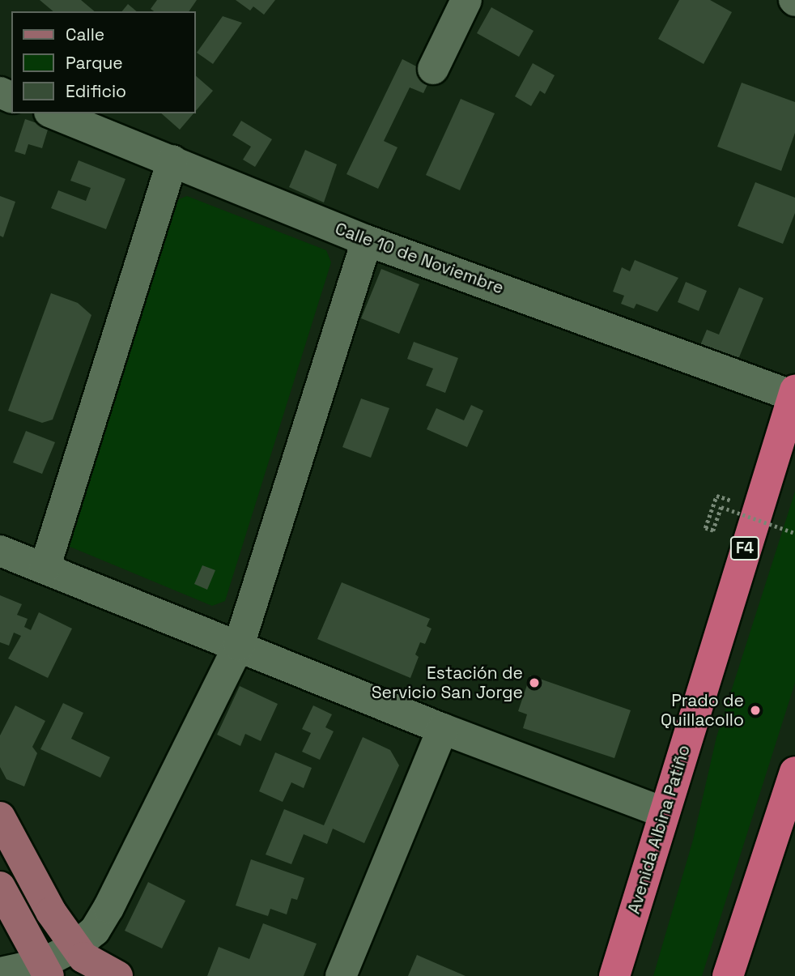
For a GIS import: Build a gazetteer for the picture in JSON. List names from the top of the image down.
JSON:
{
  "streets": {
    "highway": ["F4", "Avenida Albina Patiño"],
    "street": ["Calle 10 de Noviembre"]
  },
  "crossings": [
    ["Calle 10 de Noviembre", "Avenida Albina Patiño"]
  ],
  "places": ["Estación de Servicio San Jorge", "Prado de Quillacollo"],
  "legend": ["Calle", "Parque", "Edificio"]
}
